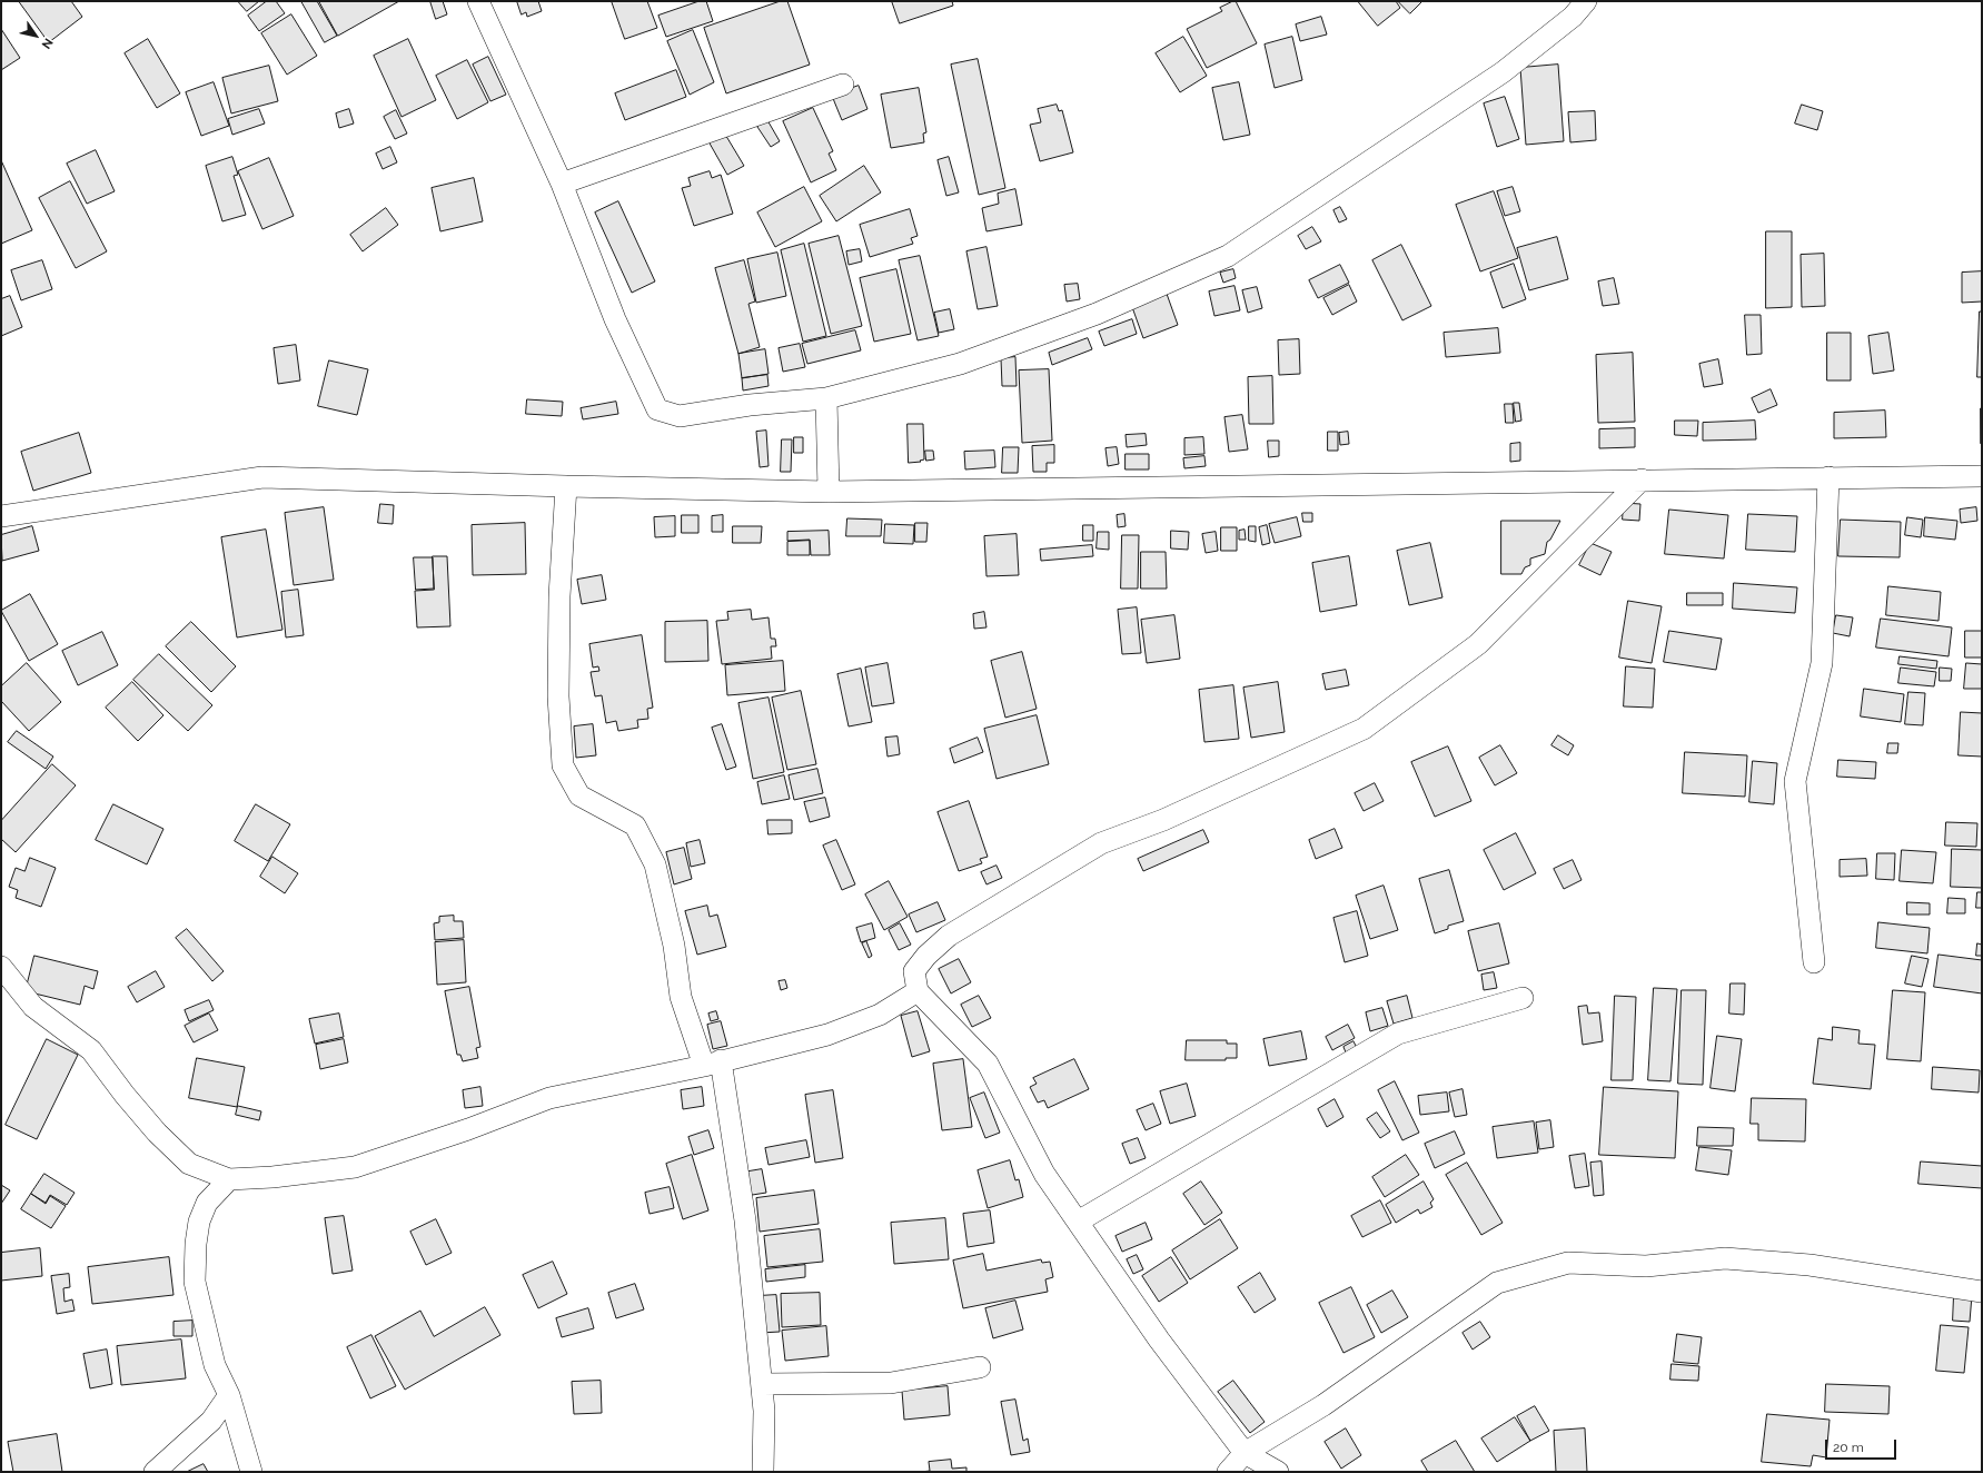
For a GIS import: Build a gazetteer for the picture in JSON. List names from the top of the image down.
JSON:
{
  "scale_bar": "20 m",
  "north": "bottom right"
}
